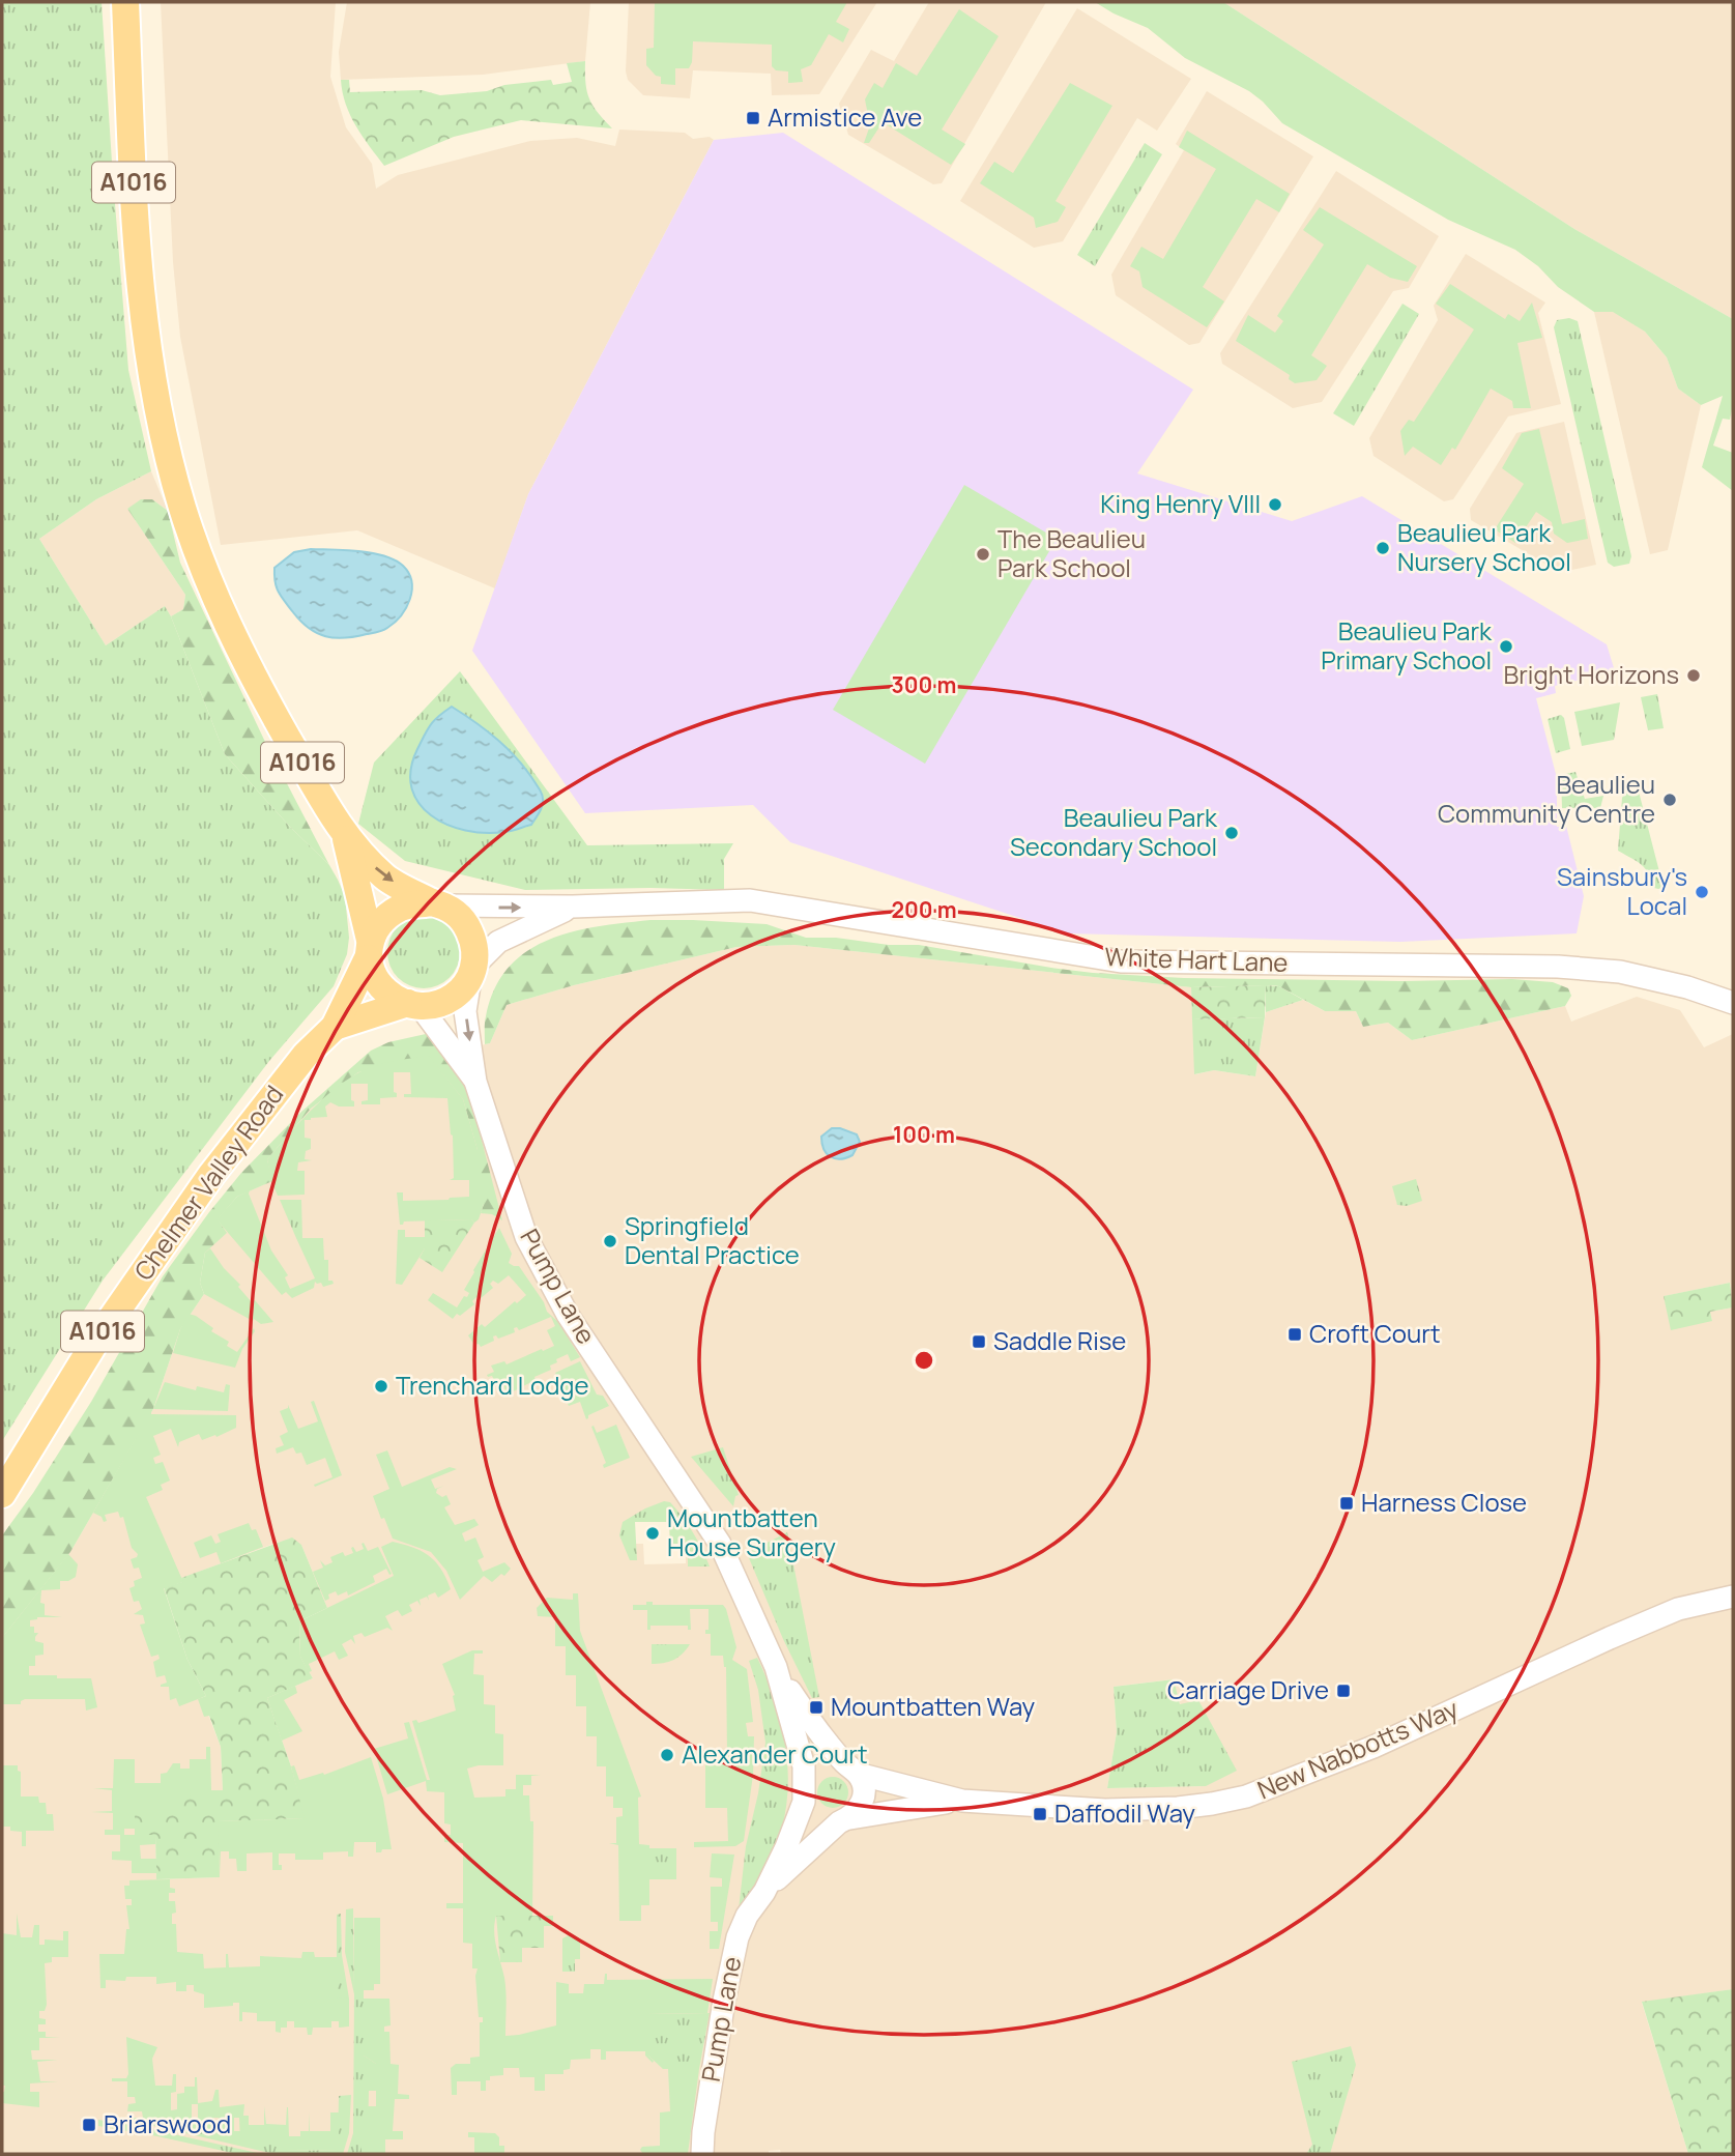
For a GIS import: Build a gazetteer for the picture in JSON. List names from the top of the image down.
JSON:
{
  "streets": {
    "main road": ["A1016", "Chelmer Valley Road"],
    "street": ["White Hart Lane", "Pump Lane", "New Nabbotts Way"]
  },
  "crossings": [
    ["A1016", "White Hart Lane"],
    ["A1016", "Chelmer Valley Road"],
    ["A1016", "Pump Lane"],
    ["White Hart Lane", "Chelmer Valley Road"],
    ["White Hart Lane", "Pump Lane"],
    ["Chelmer Valley Road", "Pump Lane"],
    ["Pump Lane", "New Nabbotts Way"]
  ],
  "places": {
    "transit": [
      "Armistice Ave",
      "Croft Court",
      "Saddle Rise",
      "Harness Close",
      "Carriage Drive",
      "Mountbatten Way",
      "Daffodil Way",
      "Briarswood"
    ],
    "other": [
      "King Henry VIII",
      "Beaulieu Park Nursery School",
      "The Beaulieu Park School",
      "Beaulieu Park Primary School",
      "Bright Horizons",
      "Beaulieu Community Centre",
      "Beaulieu Park Secondary School",
      "Sainsbury's Local",
      "Springfield Dental Practice",
      "Trenchard Lodge",
      "Mountbatten House Surgery",
      "Alexander Court"
    ]
  },
  "rings": ["300 m", "200 m", "100 m"]
}
